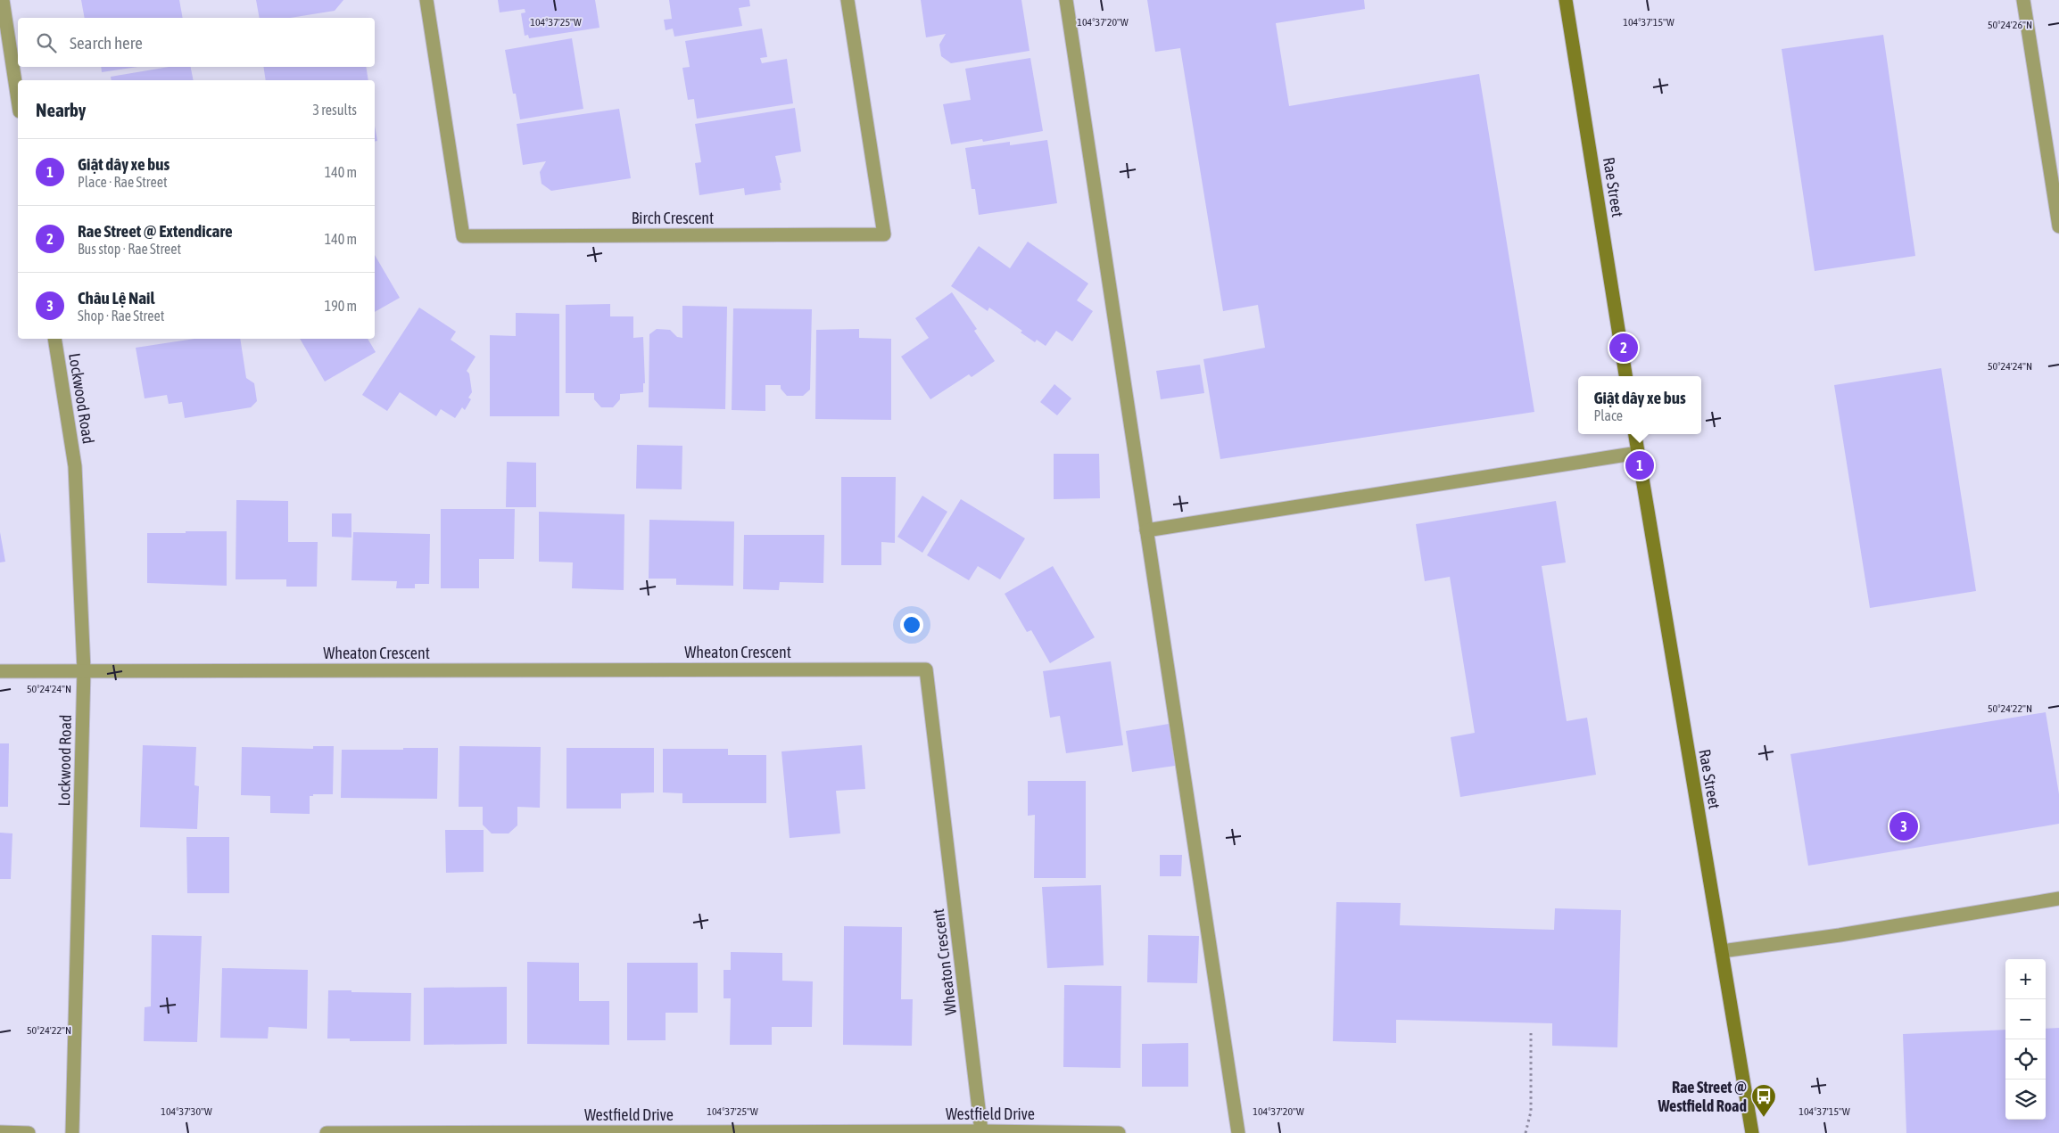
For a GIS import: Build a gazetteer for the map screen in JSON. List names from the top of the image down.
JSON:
{
  "streets": {
    "street": [
      "Rae Street",
      "Birch Crescent",
      "Lockwood Road",
      "Wheaton Crescent",
      "Westfield Drive"
    ]
  },
  "crossings": [
    ["Lockwood Road", "Wheaton Crescent"],
    ["Wheaton Crescent", "Westfield Drive"]
  ],
  "places": {
    "bus stop": ["Rae Street @ Westfield Road"]
  },
  "page": {
    "search": "Search here",
    "heading": ["Nearby", "3 results"],
    "list": [
      {
        "mark": "1",
        "name": "Giật dây xe bus",
        "note": "Place · Rae Street",
        "value": "140 m"
      },
      {
        "mark": "2",
        "name": "Rae Street @ Extendicare",
        "note": "Bus stop · Rae Street",
        "value": "140 m"
      },
      {
        "mark": "3",
        "name": "Châu Lệ Nail",
        "note": "Shop · Rae Street",
        "value": "190 m"
      }
    ],
    "pins": ["2", "1", "3"],
    "popup": ["Giật dây xe bus", "Place"],
    "map_buttons": ["+", "−"]
  },
  "coordinates": [
    "104°37'25\"W",
    "104°37'20\"W",
    "104°37'15\"W",
    "50°24'26\"N",
    "50°24'24\"N",
    "50°24'22\"N",
    "104°37'30\"W"
  ]
}
